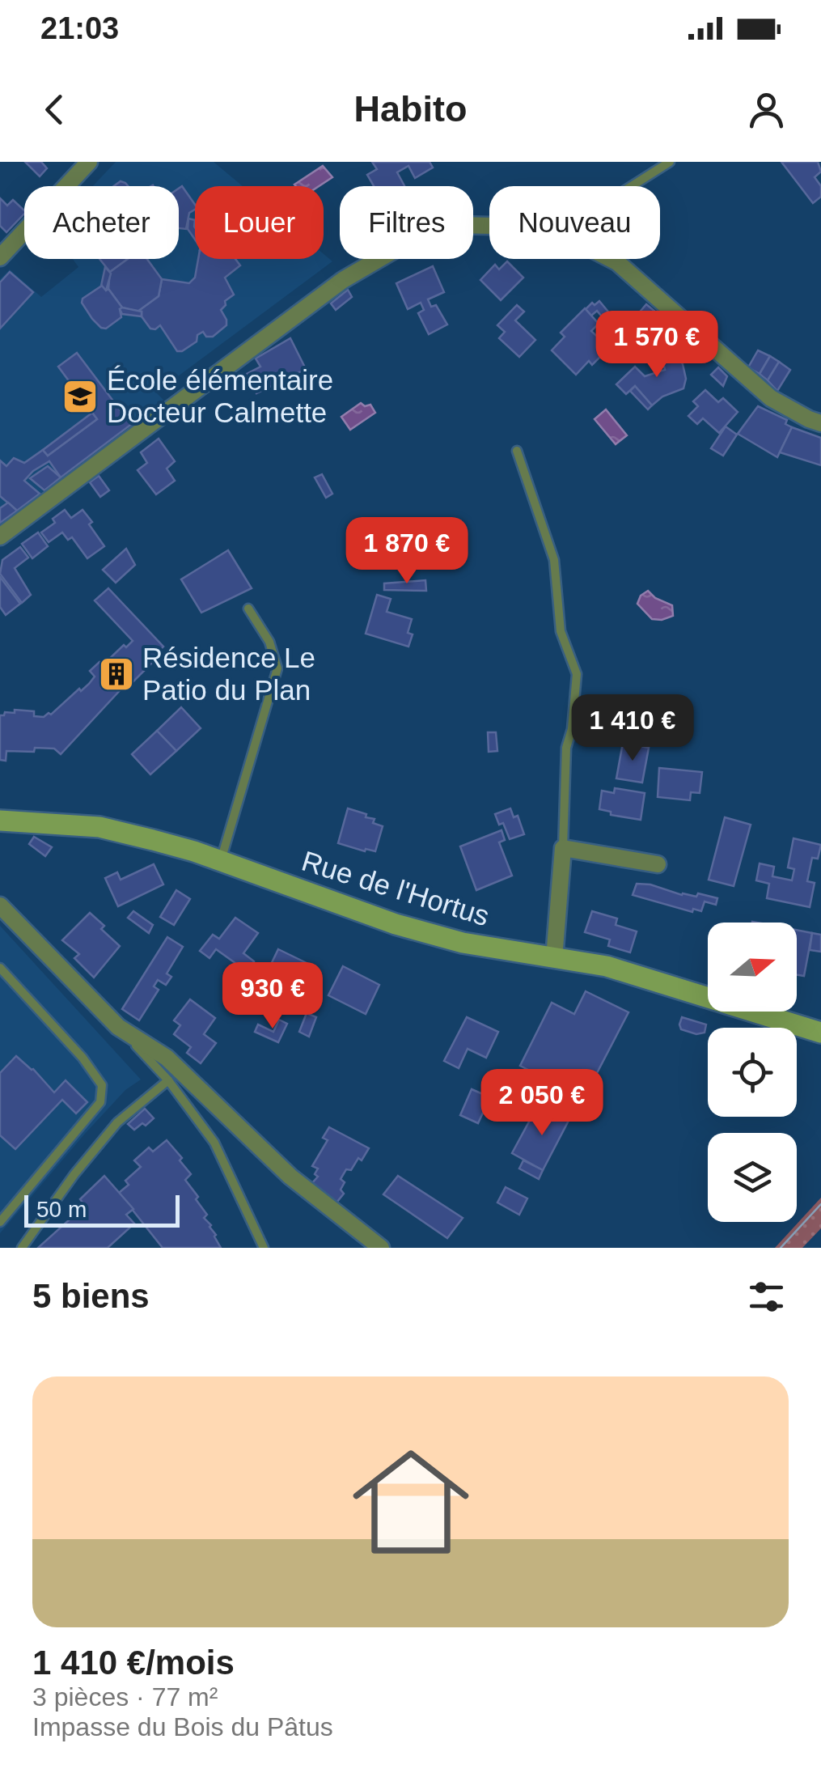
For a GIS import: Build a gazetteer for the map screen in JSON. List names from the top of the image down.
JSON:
{
  "streets": {
    "main road": ["Rue de l'Hortus"]
  },
  "places": {
    "school or university": ["École élémentaire Docteur Calmette"],
    "building": ["Résidence Le Patio du Plan"]
  },
  "scale_bar": "50 m",
  "north": "right",
  "page": {
    "status": "21:03",
    "header": "Habito",
    "chip": [
      "Acheter",
      "Louer",
      "Filtres",
      "Nouveau"
    ],
    "price": [
      "1 570 €",
      "1 870 €",
      "1 410 €",
      "930 €",
      "2 050 €"
    ],
    "scale": "50 m",
    "heading": "5 biens",
    "list": [
      {
        "name": "1 410 €/mois",
        "note": "3 pièces · 77 m² · Impasse du Bois du Pâtus"
      }
    ]
  }
}
